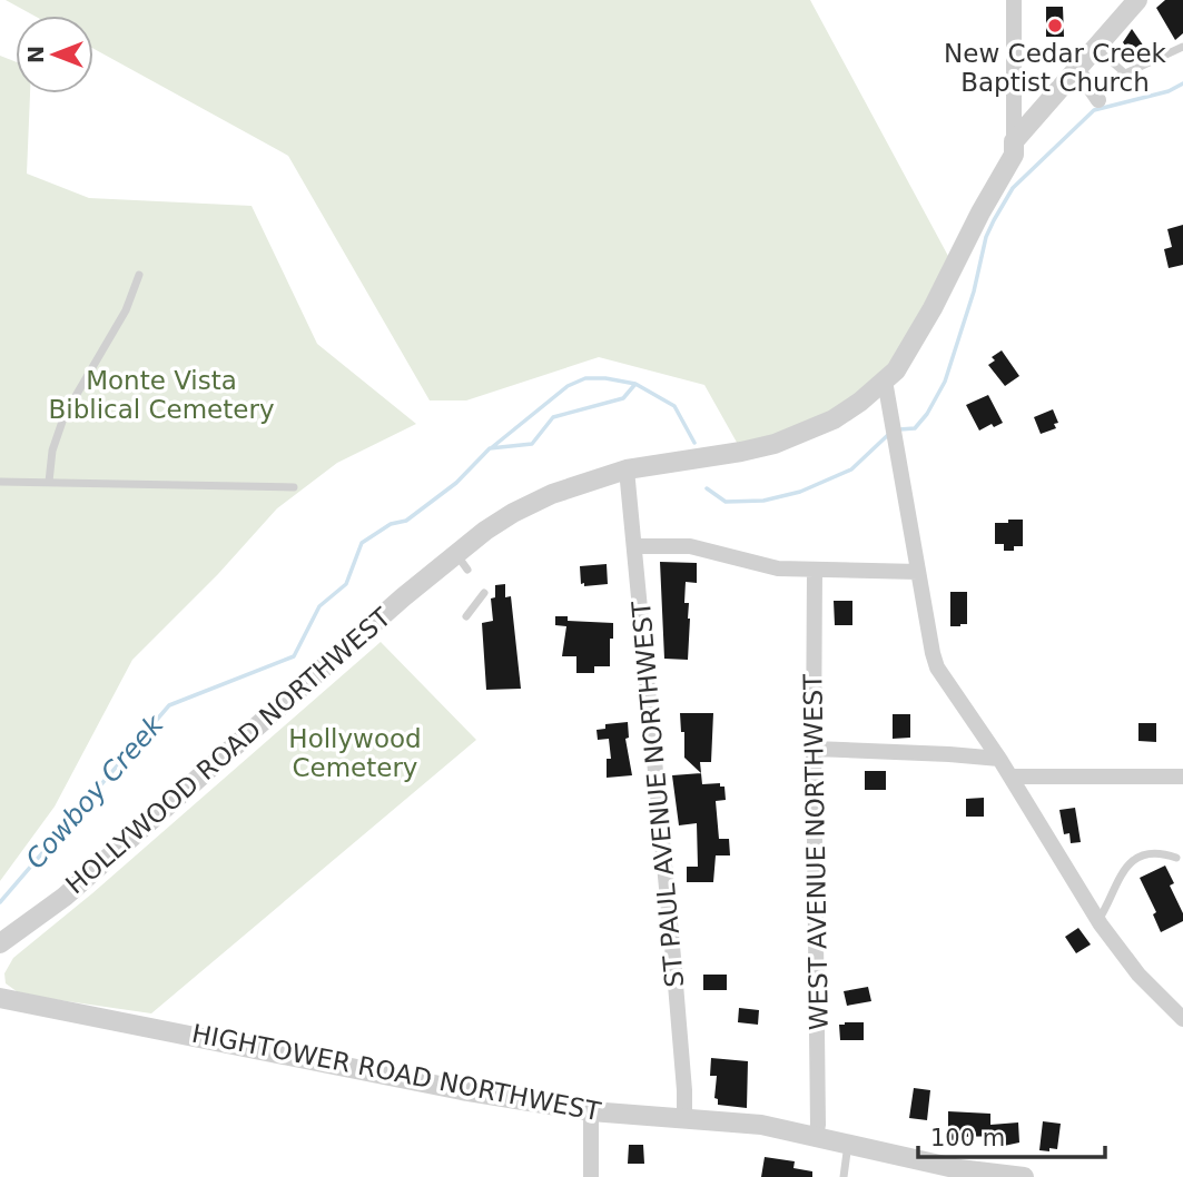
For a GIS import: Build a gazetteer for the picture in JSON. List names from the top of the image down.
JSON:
{
  "streets": {
    "street": [
      "HOLLYWOOD ROAD NORTHWEST",
      "ST PAUL AVENUE NORTHWEST",
      "WEST AVENUE NORTHWEST",
      "HIGHTOWER ROAD NORTHWEST"
    ]
  },
  "crossings": [
    ["HOLLYWOOD ROAD NORTHWEST", "ST PAUL AVENUE NORTHWEST"],
    ["ST PAUL AVENUE NORTHWEST", "HIGHTOWER ROAD NORTHWEST"],
    ["WEST AVENUE NORTHWEST", "HIGHTOWER ROAD NORTHWEST"]
  ],
  "water": ["Cowboy Creek"],
  "parks": ["Monte Vista Biblical Cemetery", "Hollywood Cemetery"],
  "places": ["New Cedar Creek Baptist Church"],
  "scale_bar": "100 m",
  "north": "left"
}
